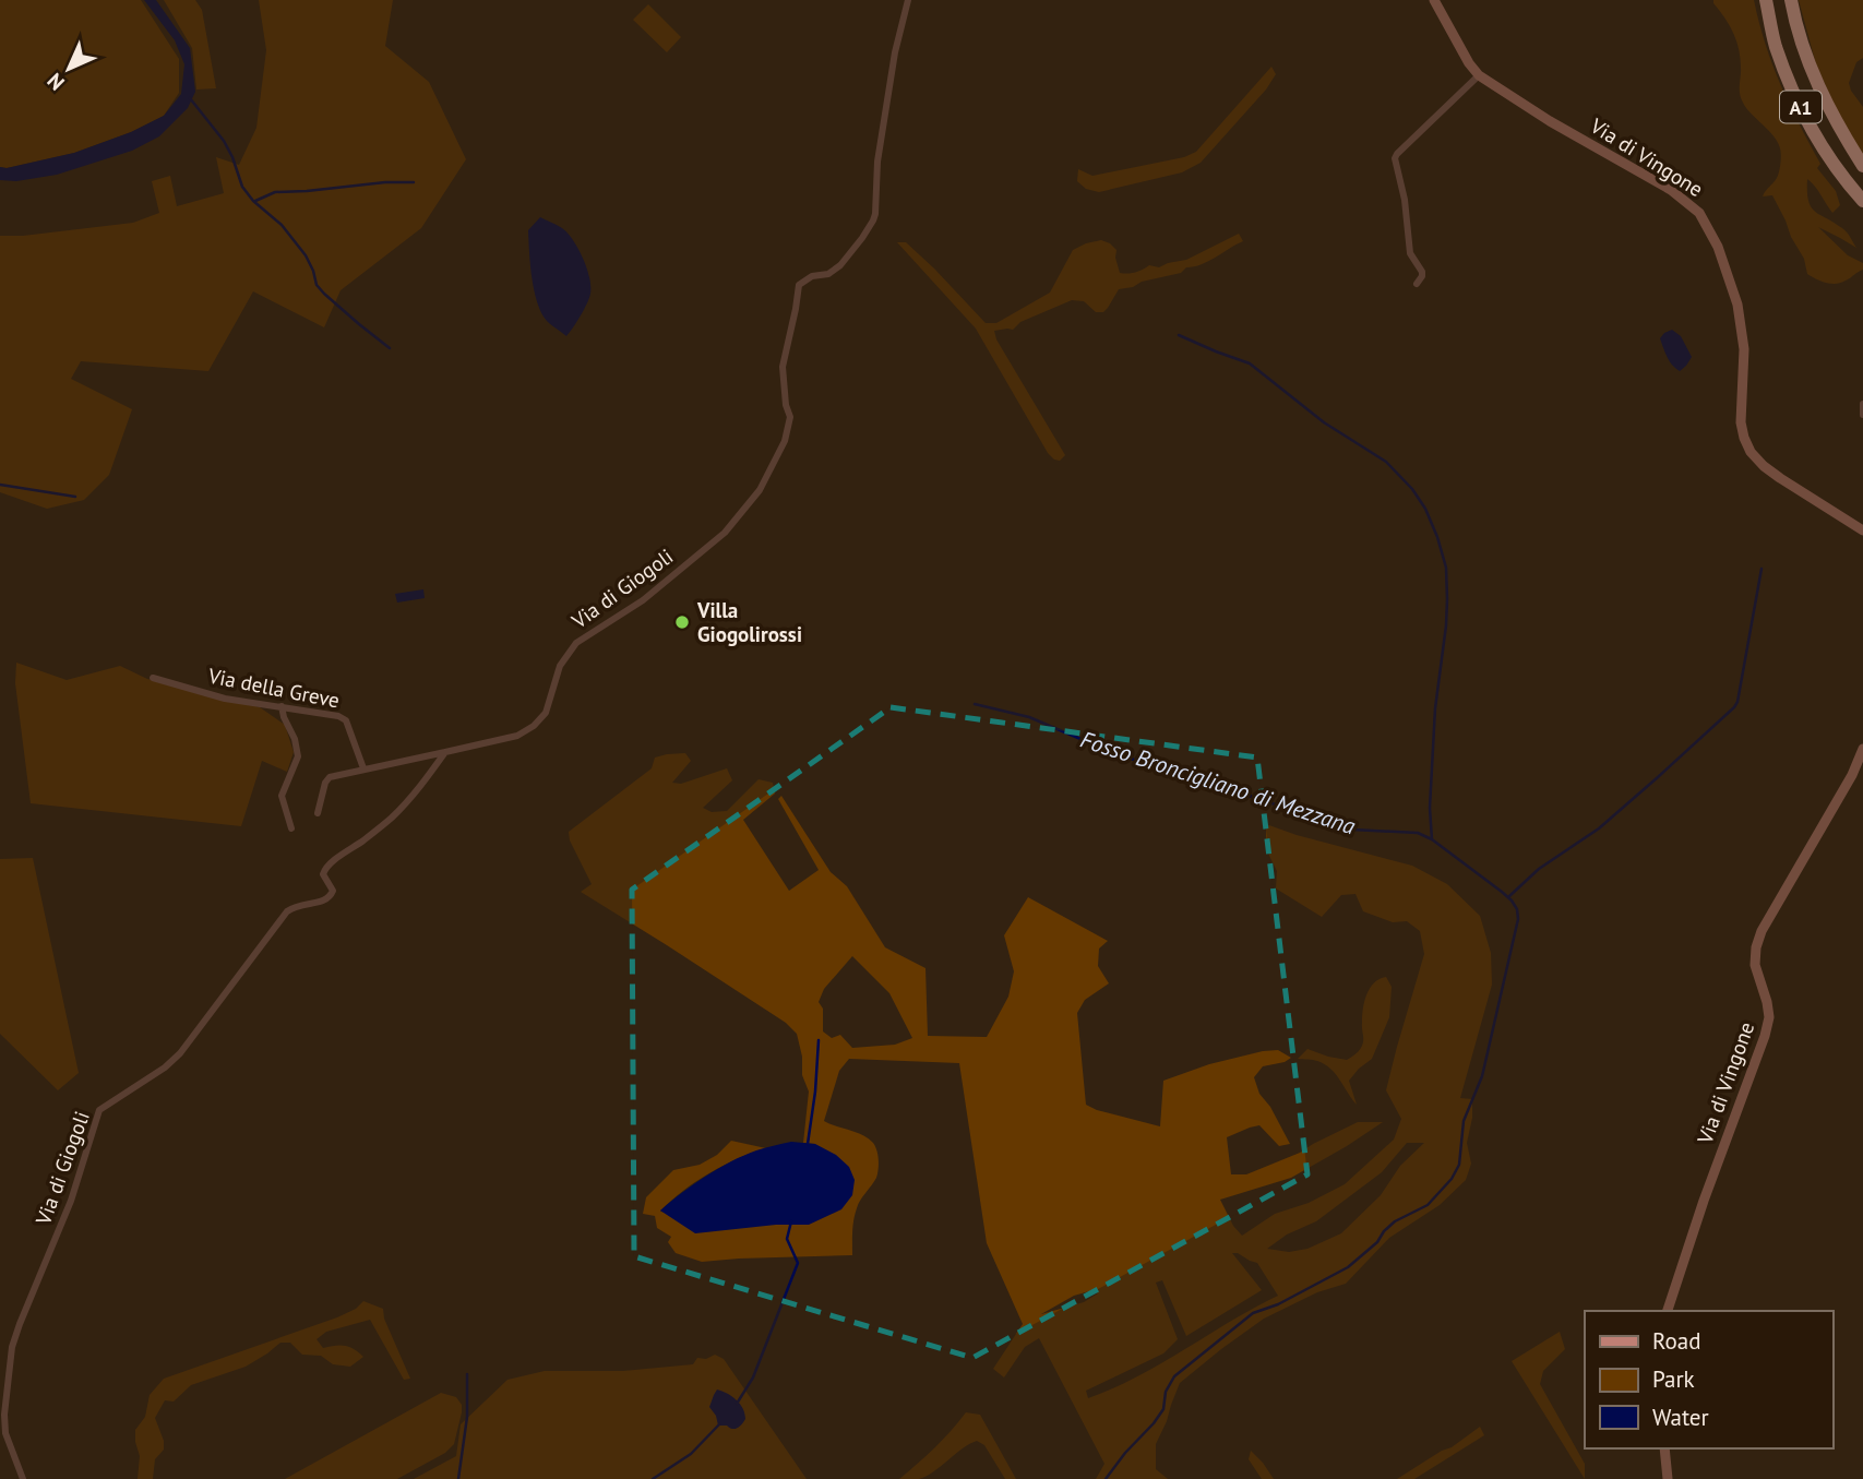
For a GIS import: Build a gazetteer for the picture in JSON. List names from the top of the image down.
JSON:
{
  "streets": {
    "highway": ["A1"],
    "street": ["Via di Vingone", "Via di Giogoli", "Via della Greve"]
  },
  "water": ["Fosso Broncigliano di Mezzana"],
  "places": ["Villa Giogolirossi"],
  "legend": ["Road", "Park", "Water"],
  "north": "bottom left"
}
